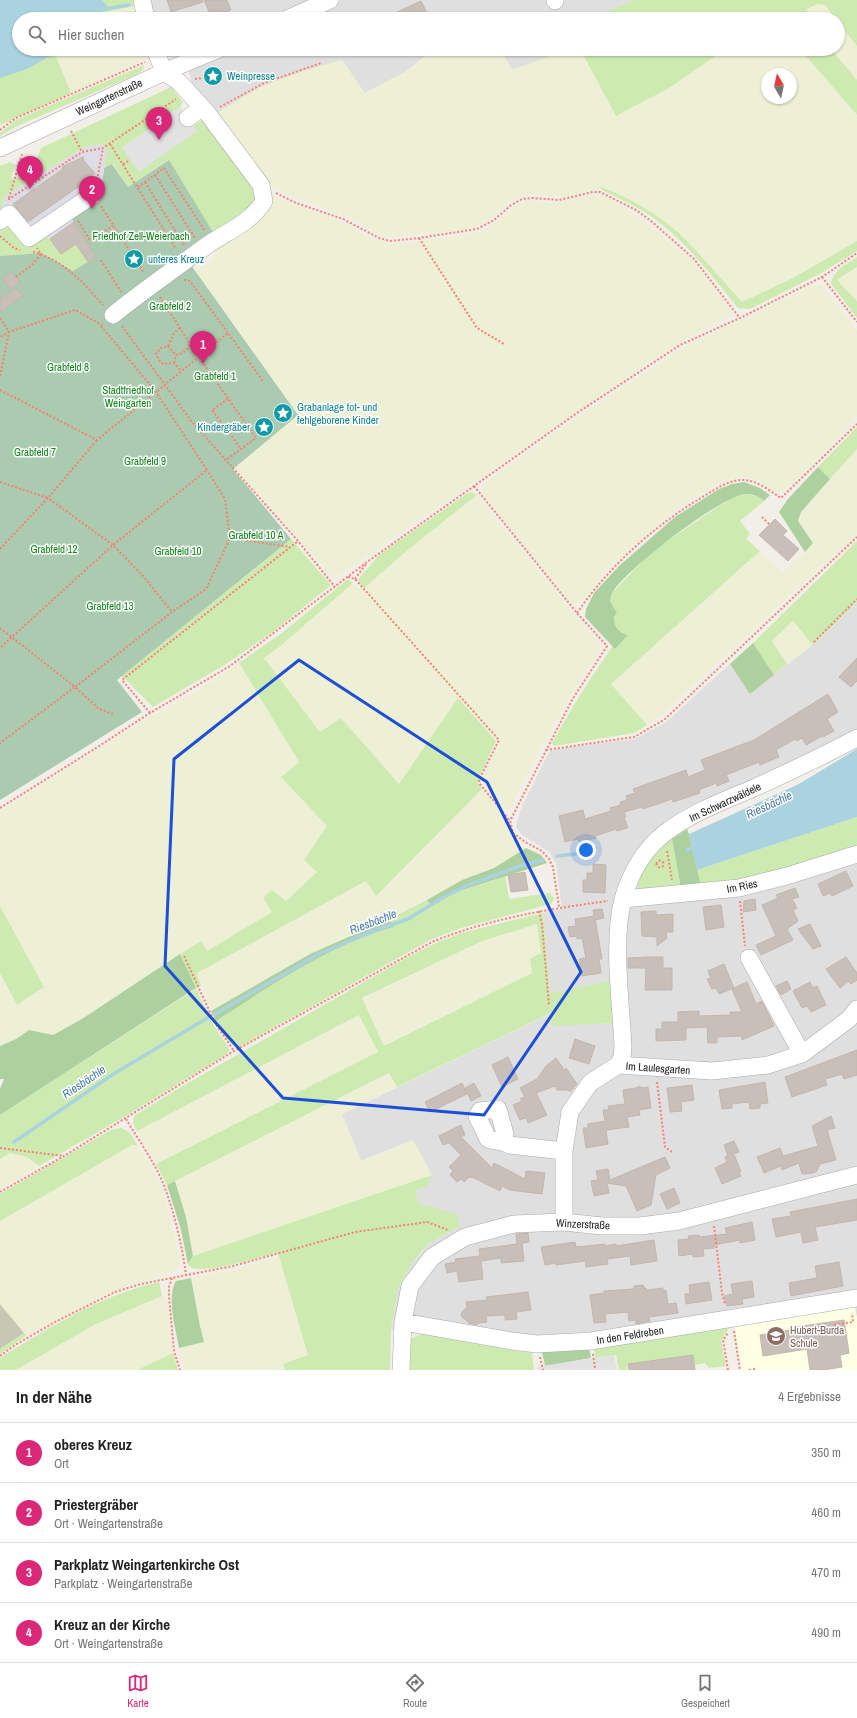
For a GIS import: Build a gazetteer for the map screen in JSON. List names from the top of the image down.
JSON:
{
  "streets": {
    "street": [
      "Weingartenstraße",
      "Im Schwarzwäldele",
      "Im Ries",
      "Im Laulesgarten",
      "Winzerstraße",
      "In den Feldreben"
    ]
  },
  "crossings": [
    ["Im Schwarzwäldele", "Im Ries"],
    ["Im Schwarzwäldele", "Im Laulesgarten"],
    ["Im Laulesgarten", "Winzerstraße"],
    ["Winzerstraße", "In den Feldreben"]
  ],
  "water": ["Riesbächle"],
  "parks": [
    "Friedhof Zell-Weierbach",
    "Grabfeld 2",
    "Grabfeld 8",
    "Grabfeld 1",
    "Stadtfriedhof Weingarten",
    "Grabfeld 7",
    "Grabfeld 9",
    "Grabfeld 10 A",
    "Grabfeld 12",
    "Grabfeld 10",
    "Grabfeld 13"
  ],
  "places": {
    "place": [
      "Weinpresse",
      "unteres Kreuz",
      "Grabanlage tot- und fehlgeborene Kinder",
      "Kindergräber"
    ],
    "school or university": ["Hubert-Burda Schule"]
  },
  "north": "top",
  "page": {
    "search": "Hier suchen",
    "pins": [
      "3",
      "4",
      "2",
      "1"
    ],
    "heading": ["In der Nähe", "4 Ergebnisse"],
    "list": [
      {
        "mark": "1",
        "name": "oberes Kreuz",
        "note": "Ort",
        "value": "350 m"
      },
      {
        "mark": "2",
        "name": "Priestergräber",
        "note": "Ort · Weingartenstraße",
        "value": "460 m"
      },
      {
        "mark": "3",
        "name": "Parkplatz Weingartenkirche Ost",
        "note": "Parkplatz · Weingartenstraße",
        "value": "470 m"
      },
      {
        "mark": "4",
        "name": "Kreuz an der Kirche",
        "note": "Ort · Weingartenstraße",
        "value": "490 m"
      }
    ],
    "nav": ["Karte", "Route", "Gespeichert"]
  }
}
